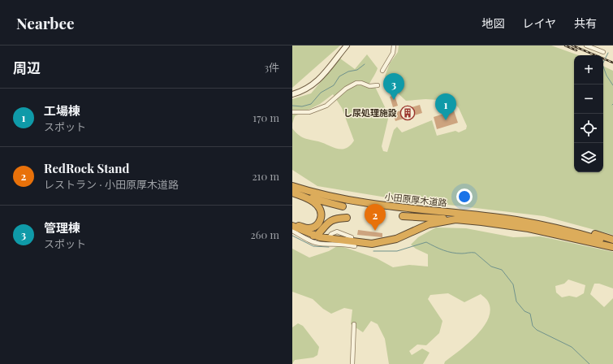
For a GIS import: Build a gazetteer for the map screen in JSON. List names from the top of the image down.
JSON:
{
  "streets": {
    "highway": ["小田原厚木道路"]
  },
  "places": {
    "building": ["し尿処理施設"]
  },
  "page": {
    "header": "Nearbee",
    "nav": ["地図", "レイヤ", "共有"],
    "heading": ["周辺", "3件"],
    "map_buttons": ["+", "−"],
    "pins": ["3", "1", "2"],
    "list": [
      {
        "mark": "1",
        "name": "工場棟",
        "note": "スポット",
        "value": "170 m"
      },
      {
        "mark": "2",
        "name": "RedRock Stand",
        "note": "レストラン · 小田原厚木道路",
        "value": "210 m"
      },
      {
        "mark": "3",
        "name": "管理棟",
        "note": "スポット",
        "value": "260 m"
      }
    ]
  }
}
